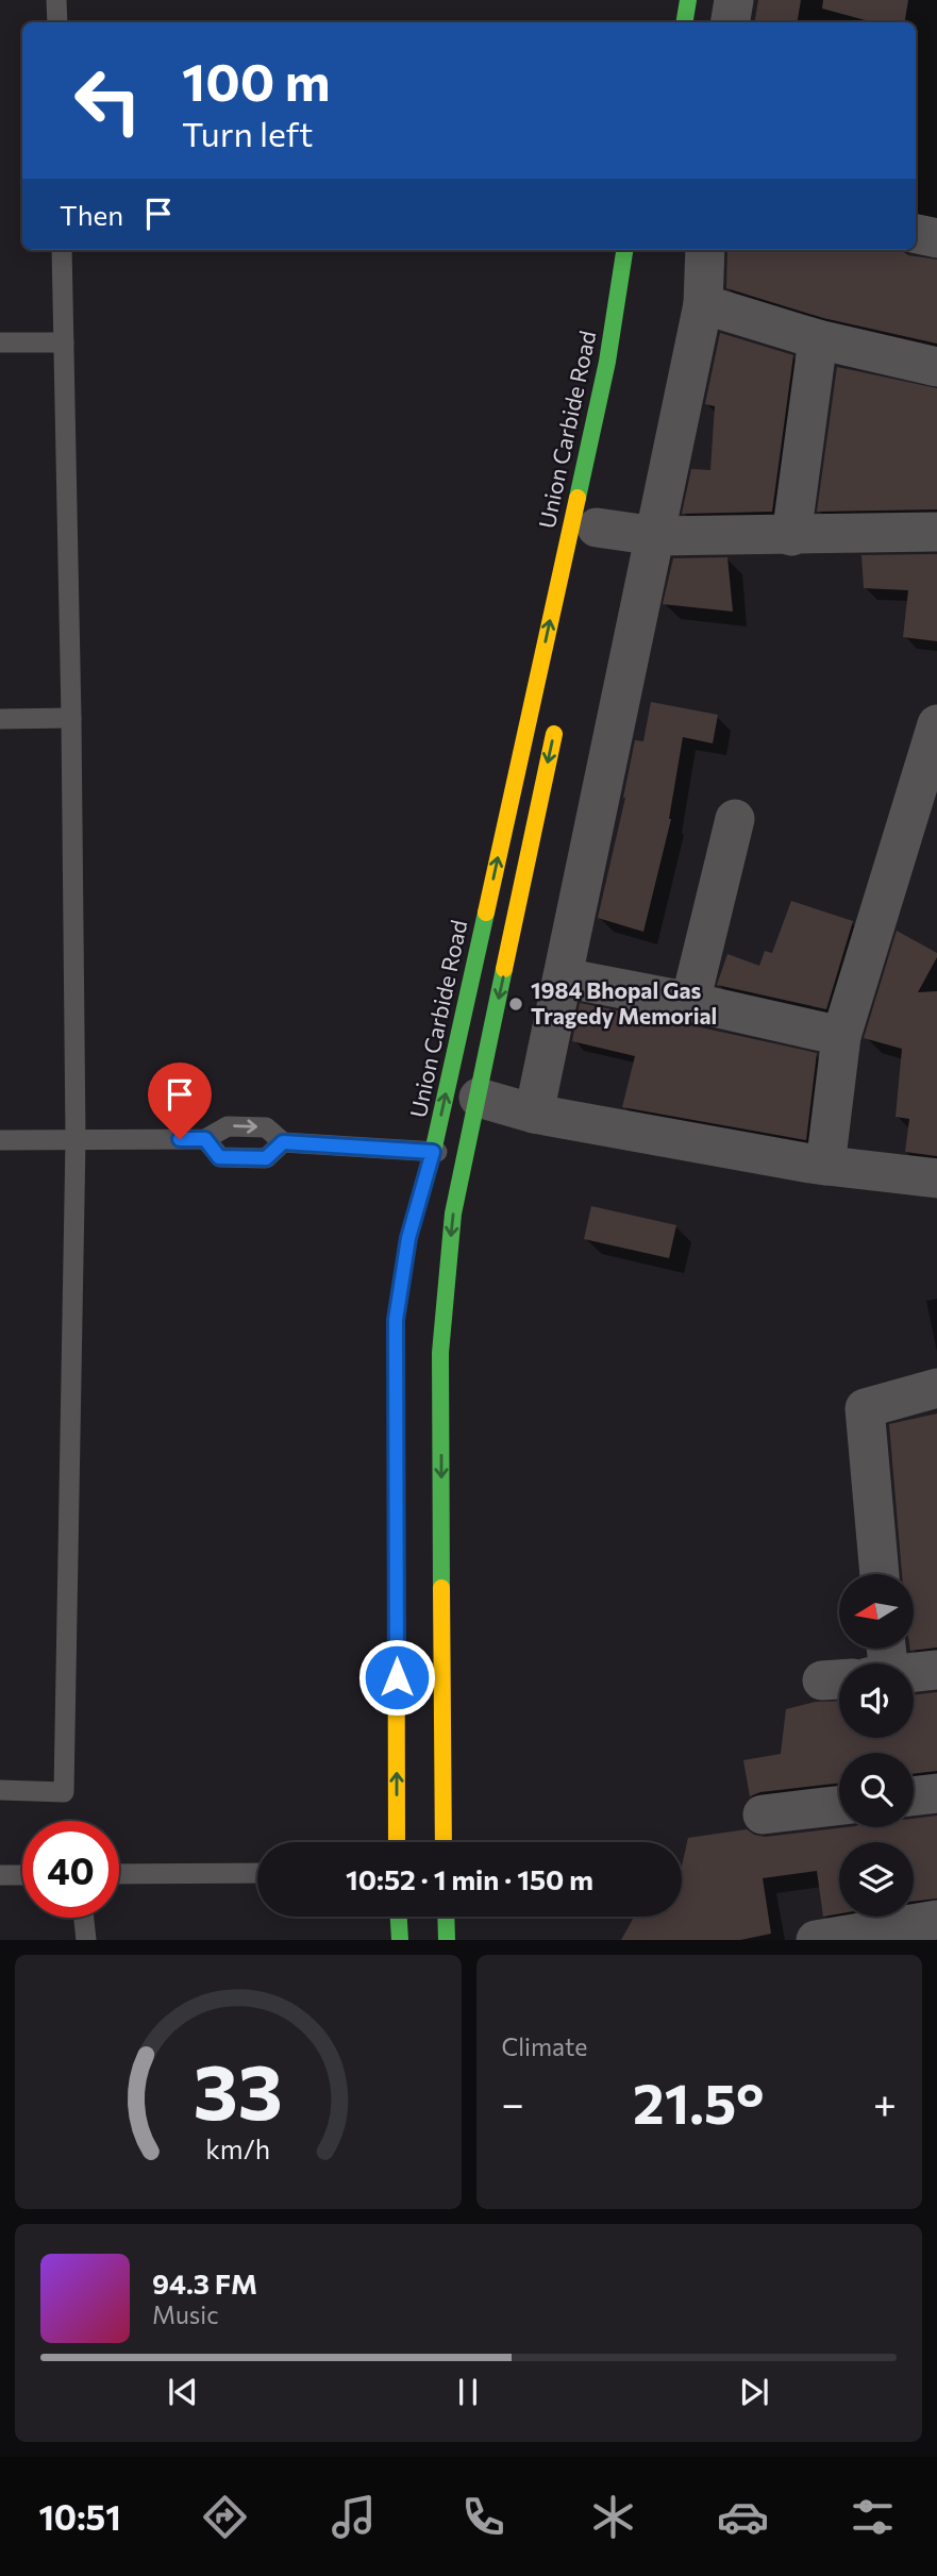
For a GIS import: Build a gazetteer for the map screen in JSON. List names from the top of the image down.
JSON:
{
  "streets": {
    "street": ["Union Carbide Road"]
  },
  "places": ["1984 Bhopal Gas Tragedy Memorial"],
  "north": "left",
  "page": {
    "turn": ["100 m", "Turn left"],
    "then": "Then",
    "limit": "40",
    "trip": "10:52 · 1 min · 150 m",
    "tile": "Climate",
    "heat": ["−", "21.5°", "+"],
    "song": ["94.3 FM", "Music"],
    "tabs": "10:51",
    "gauge": ["33", "km/h"]
  }
}
